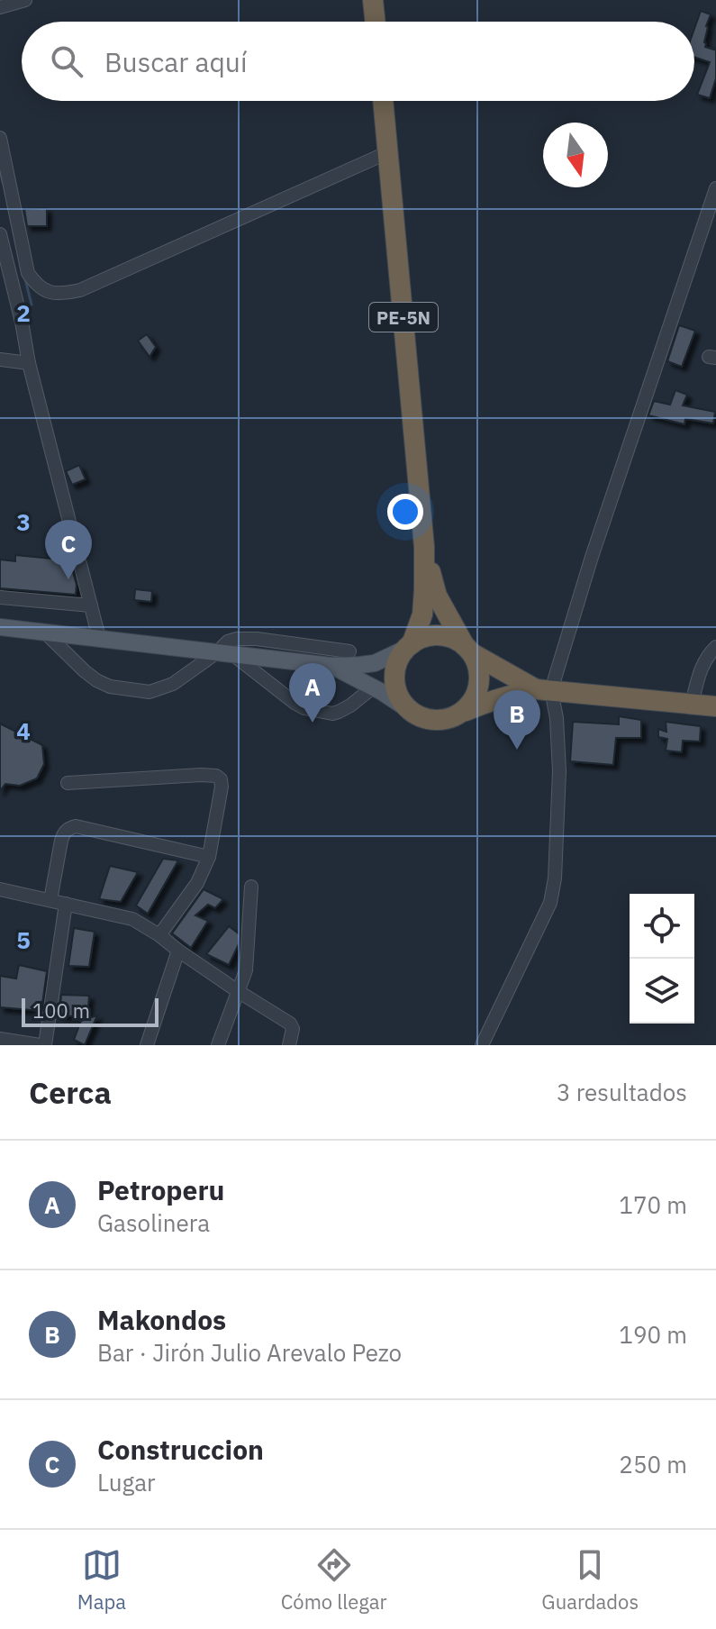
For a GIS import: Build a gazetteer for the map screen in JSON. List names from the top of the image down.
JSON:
{
  "streets": {
    "highway": ["PE-5N"]
  },
  "scale_bar": "100 m",
  "north": "bottom",
  "page": {
    "search": "Buscar aquí",
    "pins": ["C", "A", "B"],
    "scale": "100 m",
    "heading": ["Cerca", "3 resultados"],
    "list": [
      {
        "mark": "A",
        "name": "Petroperu",
        "note": "Gasolinera",
        "value": "170 m"
      },
      {
        "mark": "B",
        "name": "Makondos",
        "note": "Bar · Jirón Julio Arevalo Pezo",
        "value": "190 m"
      },
      {
        "mark": "C",
        "name": "Construccion",
        "note": "Lugar",
        "value": "250 m"
      }
    ],
    "nav": ["Mapa", "Cómo llegar", "Guardados"]
  },
  "grid": {
    "rows": [
      "2",
      "3",
      "4",
      "5"
    ]
  }
}
